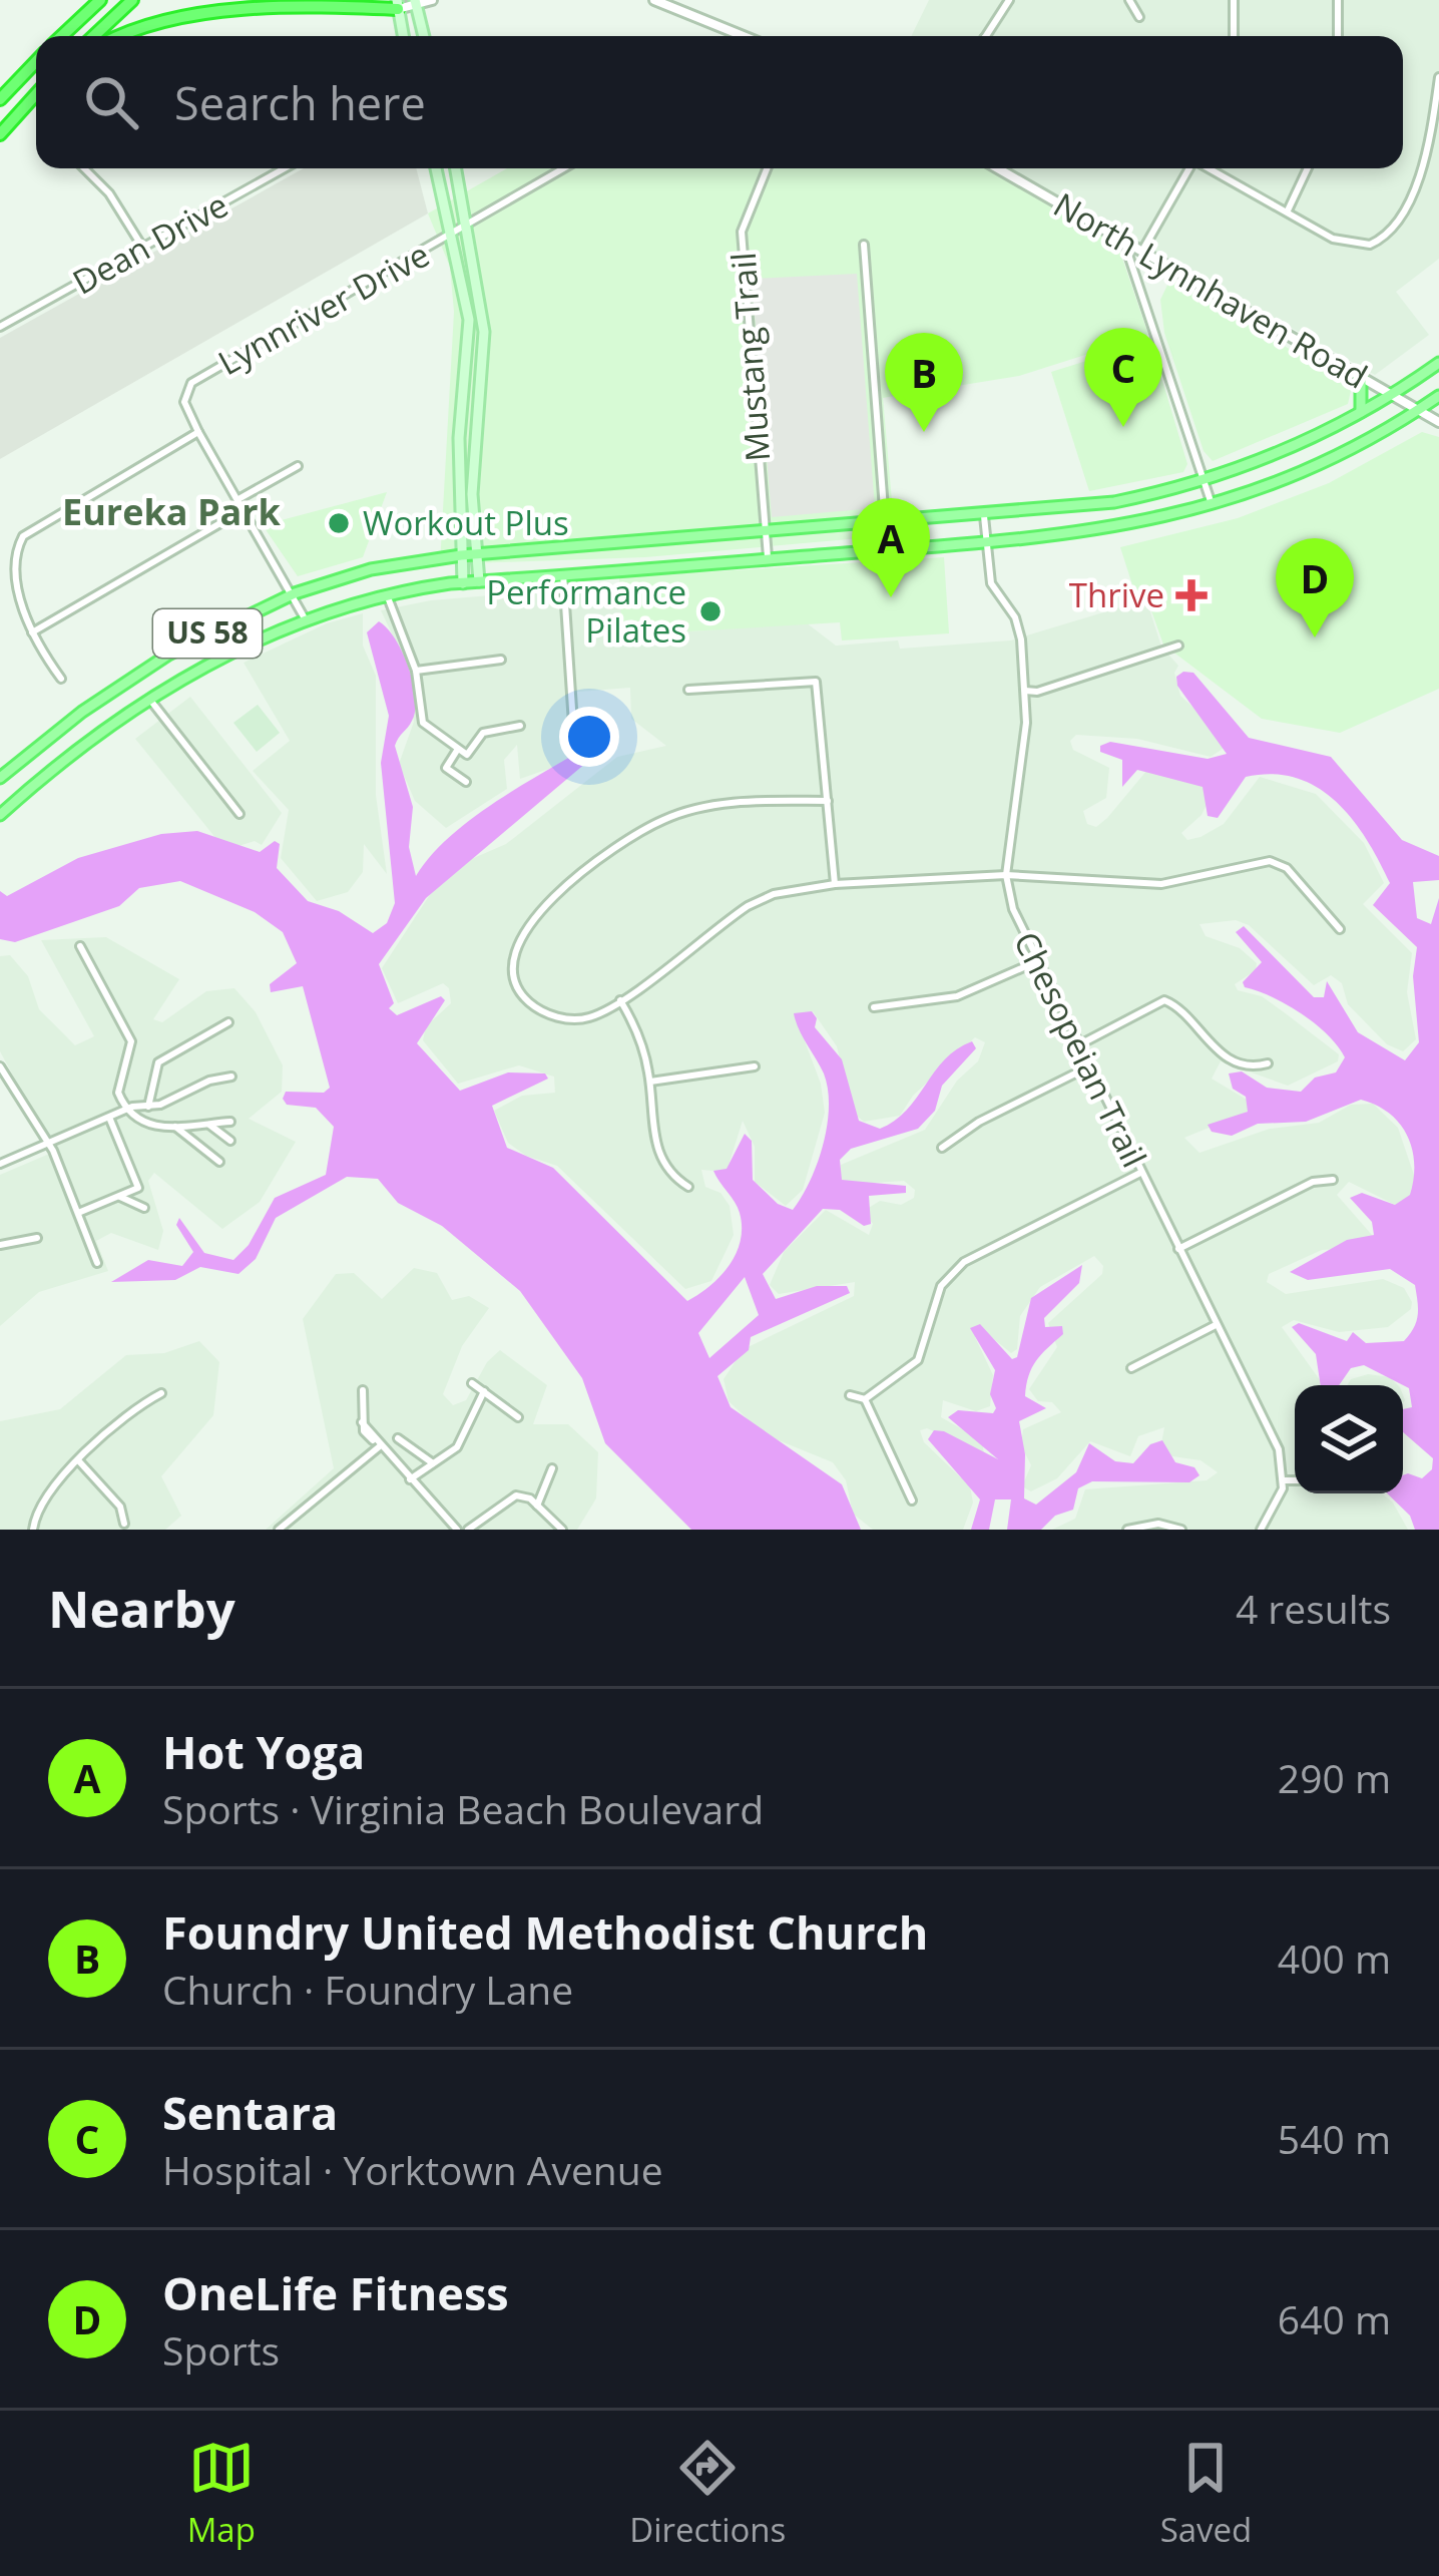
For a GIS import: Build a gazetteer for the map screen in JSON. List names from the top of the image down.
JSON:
{
  "streets": {
    "main road": ["US 58"],
    "street": [
      "Dean Drive",
      "North Lynnhaven Road",
      "Lynnriver Drive",
      "Mustang Trail",
      "Chesopeian Trail"
    ]
  },
  "crossings": [
    ["North Lynnhaven Road", "US 58"],
    ["Mustang Trail", "US 58"],
    ["US 58", "Chesopeian Trail"]
  ],
  "districts": ["Eureka Park"],
  "places": {
    "other": ["Workout Plus", "Performance Pilates"],
    "health": ["Thrive"]
  },
  "page": {
    "search": "Search here",
    "pins": [
      "C",
      "B",
      "A",
      "D"
    ],
    "heading": ["Nearby", "4 results"],
    "list": [
      {
        "mark": "A",
        "name": "Hot Yoga",
        "note": "Sports · Virginia Beach Boulevard",
        "value": "290 m"
      },
      {
        "mark": "B",
        "name": "Foundry United Methodist Church",
        "note": "Church · Foundry Lane",
        "value": "400 m"
      },
      {
        "mark": "C",
        "name": "Sentara",
        "note": "Hospital · Yorktown Avenue",
        "value": "540 m"
      },
      {
        "mark": "D",
        "name": "OneLife Fitness",
        "note": "Sports",
        "value": "640 m"
      }
    ],
    "nav": ["Map", "Directions", "Saved"]
  }
}
